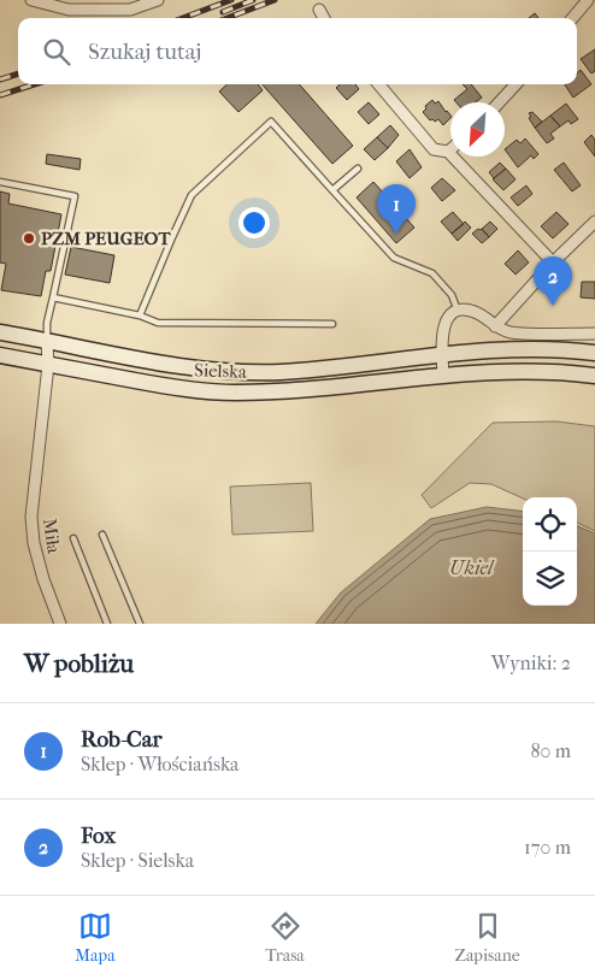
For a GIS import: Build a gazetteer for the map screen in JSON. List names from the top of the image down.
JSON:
{
  "streets": {
    "main road": ["Sielska"],
    "street": ["Miła"]
  },
  "crossings": [
    ["Sielska", "Miła"]
  ],
  "water": ["Ukiel"],
  "places": ["PZM PEUGEOT"],
  "north": "bottom left",
  "page": {
    "search": "Szukaj tutaj",
    "pins": ["1", "2"],
    "heading": ["W pobliżu", "Wyniki: 2"],
    "list": [
      {
        "mark": "1",
        "name": "Rob-Car",
        "note": "Sklep · Włościańska",
        "value": "80 m"
      },
      {
        "mark": "2",
        "name": "Fox",
        "note": "Sklep · Sielska",
        "value": "170 m"
      }
    ],
    "nav": ["Mapa", "Trasa", "Zapisane"]
  }
}
